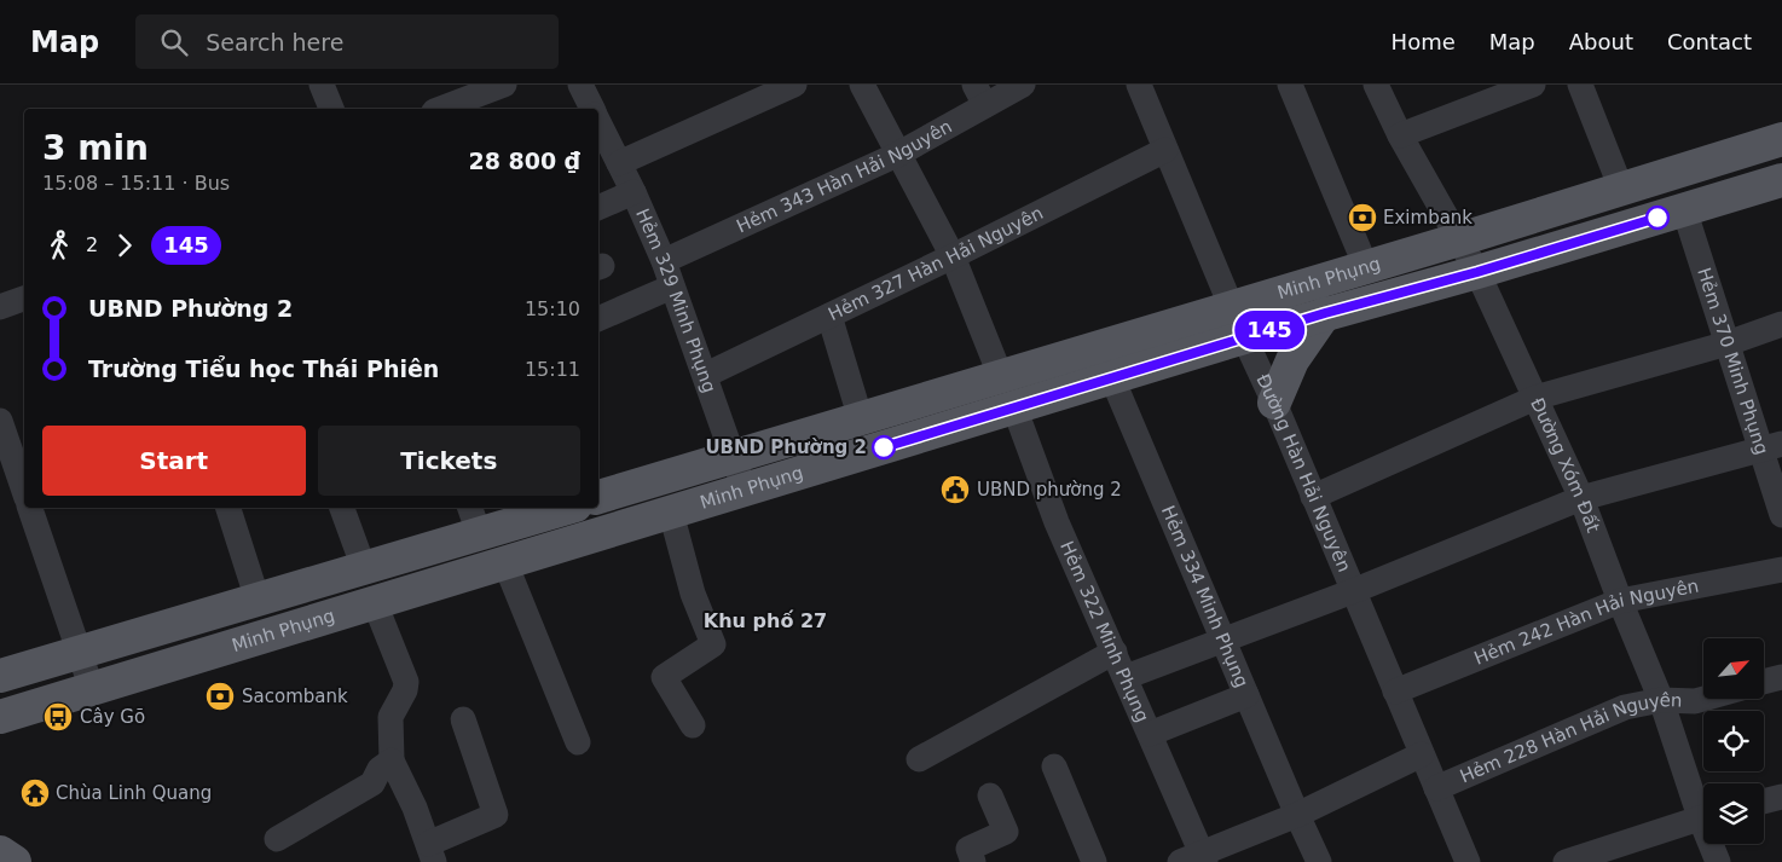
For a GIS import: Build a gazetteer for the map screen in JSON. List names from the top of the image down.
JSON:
{
  "streets": {
    "main road": ["Minh Phụng"],
    "street": [
      "Hẻm 343 Hàn Hải Nguyên",
      "Hẻm 327 Hàn Hải Nguyên",
      "Hẻm 329 Minh Phụng",
      "Hẻm 370 Minh Phụng",
      "Đường Xóm Đất",
      "Đường Hàn Hải Nguyên",
      "Hẻm 334 Minh Phụng",
      "Hẻm 242 Hàn Hải Nguyên",
      "Hẻm 322 Minh Phụng",
      "Hẻm 228 Hàn Hải Nguyên"
    ]
  },
  "crossings": [
    ["Hẻm 343 Hàn Hải Nguyên", "Hẻm 329 Minh Phụng"],
    ["Hẻm 327 Hàn Hải Nguyên", "Hẻm 329 Minh Phụng"],
    ["Hẻm 327 Hàn Hải Nguyên", "Đường Hàn Hải Nguyên"],
    ["Minh Phụng", "Hẻm 329 Minh Phụng"],
    ["Minh Phụng", "Hẻm 370 Minh Phụng"],
    ["Minh Phụng", "Đường Xóm Đất"],
    ["Minh Phụng", "Đường Hàn Hải Nguyên"],
    ["Minh Phụng", "Hẻm 334 Minh Phụng"],
    ["Minh Phụng", "Hẻm 322 Minh Phụng"],
    ["Đường Xóm Đất", "Hẻm 242 Hàn Hải Nguyên"],
    ["Đường Xóm Đất", "Hẻm 228 Hàn Hải Nguyên"],
    ["Đường Hàn Hải Nguyên", "Hẻm 242 Hàn Hải Nguyên"],
    ["Đường Hàn Hải Nguyên", "Hẻm 228 Hàn Hải Nguyên"]
  ],
  "districts": ["Khu phố 27"],
  "places": {
    "bank": ["Eximbank", "Sacombank"],
    "other": ["UBND Phường 2"],
    "public building": ["UBND phường 2"],
    "bus stop": ["Cây Gõ"],
    "temple": ["Chùa Linh Quang"]
  },
  "lines": ["bus line 145"],
  "north": "top right",
  "page": {
    "header": "Map",
    "search": "Search here",
    "nav": [
      "Home",
      "Map",
      "About",
      "Contact"
    ],
    "on_map": "145",
    "heading": ["3 min", "15:08 – 15:11 · Bus", "28 800 ₫"],
    "legs": ["2", "145"],
    "list": [
      {
        "name": "UBND Phường 2",
        "value": "15:10"
      },
      {
        "name": "Trường Tiểu học Thái Phiên",
        "value": "15:11"
      }
    ],
    "buttons": ["Start", "Tickets"]
  }
}
